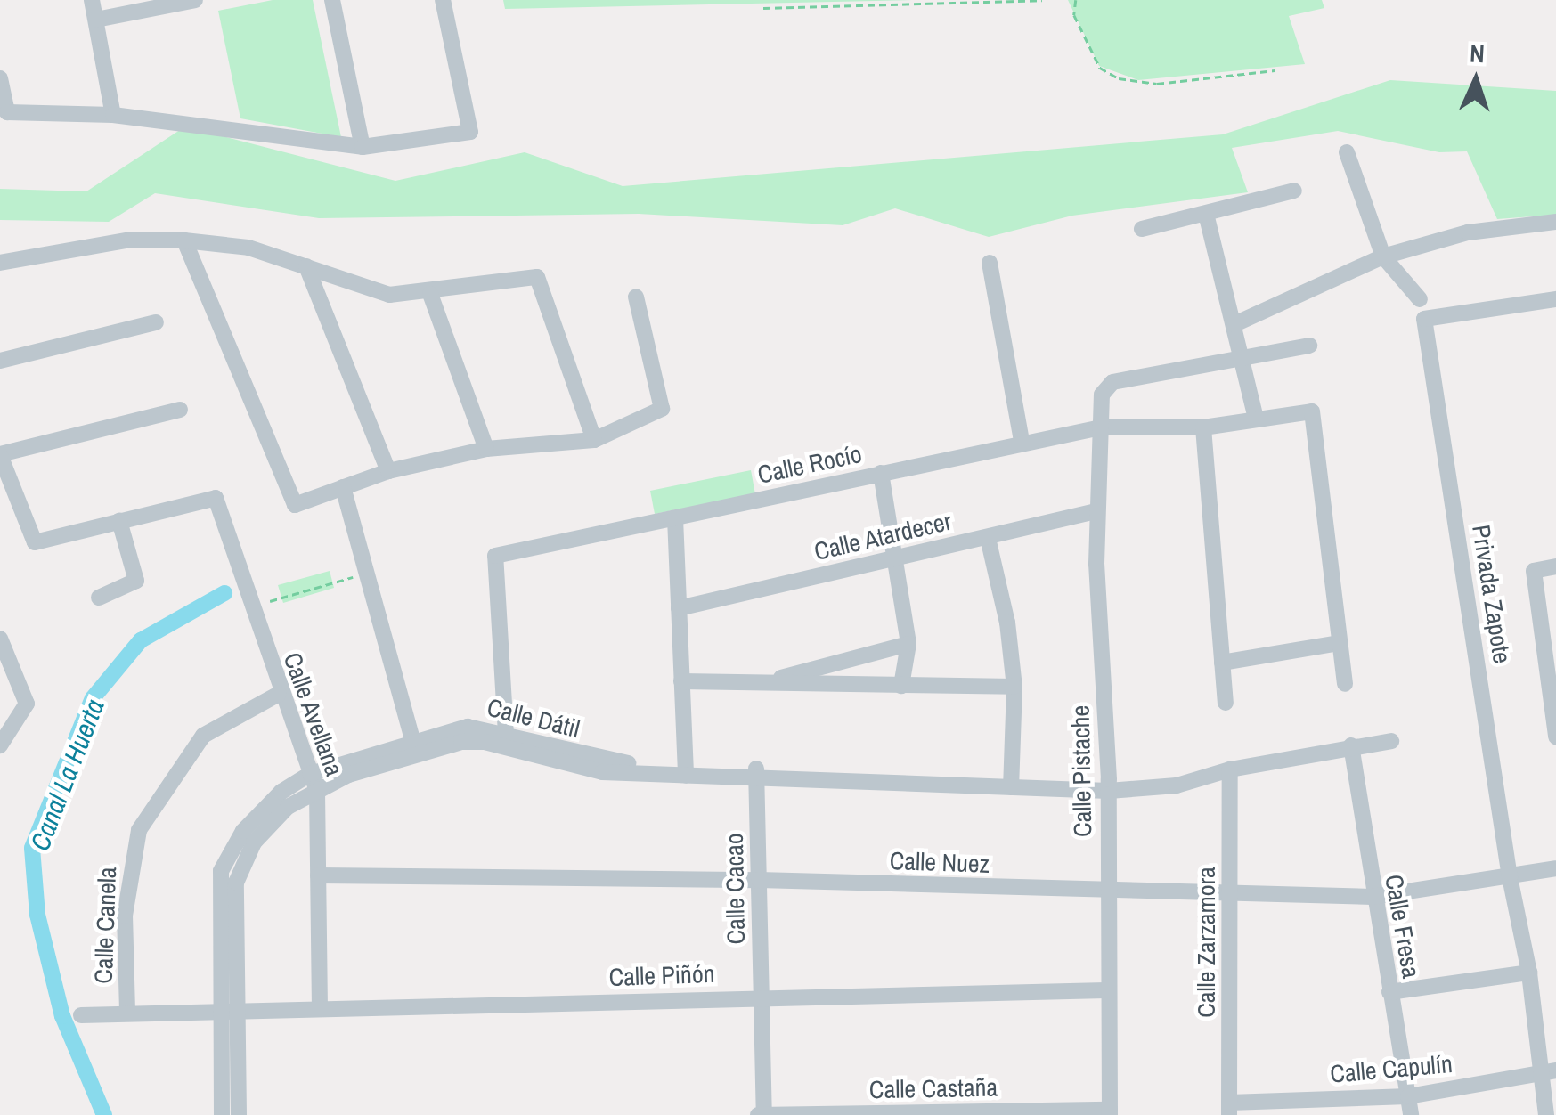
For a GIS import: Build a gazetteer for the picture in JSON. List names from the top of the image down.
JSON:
{
  "streets": {
    "street": [
      "Calle Rocío",
      "Calle Atardecer",
      "Privada Zapote",
      "Calle Avellana",
      "Calle Dátil",
      "Calle Pistache",
      "Calle Nuez",
      "Calle Cacao",
      "Calle Canela",
      "Calle Fresa",
      "Calle Zarzamora",
      "Calle Piñón",
      "Calle Capulín",
      "Calle Castaña"
    ]
  },
  "crossings": [
    ["Calle Rocío", "Calle Dátil"],
    ["Calle Rocío", "Calle Pistache"],
    ["Calle Atardecer", "Calle Pistache"],
    ["Privada Zapote", "Calle Nuez"],
    ["Privada Zapote", "Calle Capulín"],
    ["Calle Avellana", "Calle Dátil"],
    ["Calle Avellana", "Calle Nuez"],
    ["Calle Avellana", "Calle Canela"],
    ["Calle Avellana", "Calle Piñón"],
    ["Calle Dátil", "Calle Pistache"],
    ["Calle Dátil", "Calle Cacao"],
    ["Calle Dátil", "Calle Canela"],
    ["Calle Dátil", "Calle Fresa"],
    ["Calle Dátil", "Calle Zarzamora"],
    ["Calle Dátil", "Calle Piñón"],
    ["Calle Pistache", "Calle Nuez"],
    ["Calle Pistache", "Calle Piñón"],
    ["Calle Pistache", "Calle Castaña"],
    ["Calle Nuez", "Calle Cacao"],
    ["Calle Nuez", "Calle Fresa"],
    ["Calle Nuez", "Calle Zarzamora"],
    ["Calle Cacao", "Calle Piñón"],
    ["Calle Cacao", "Calle Castaña"],
    ["Calle Canela", "Calle Piñón"],
    ["Calle Fresa", "Calle Capulín"],
    ["Calle Zarzamora", "Calle Capulín"]
  ],
  "water": ["Canal La Huerta"],
  "north": "top"
}
